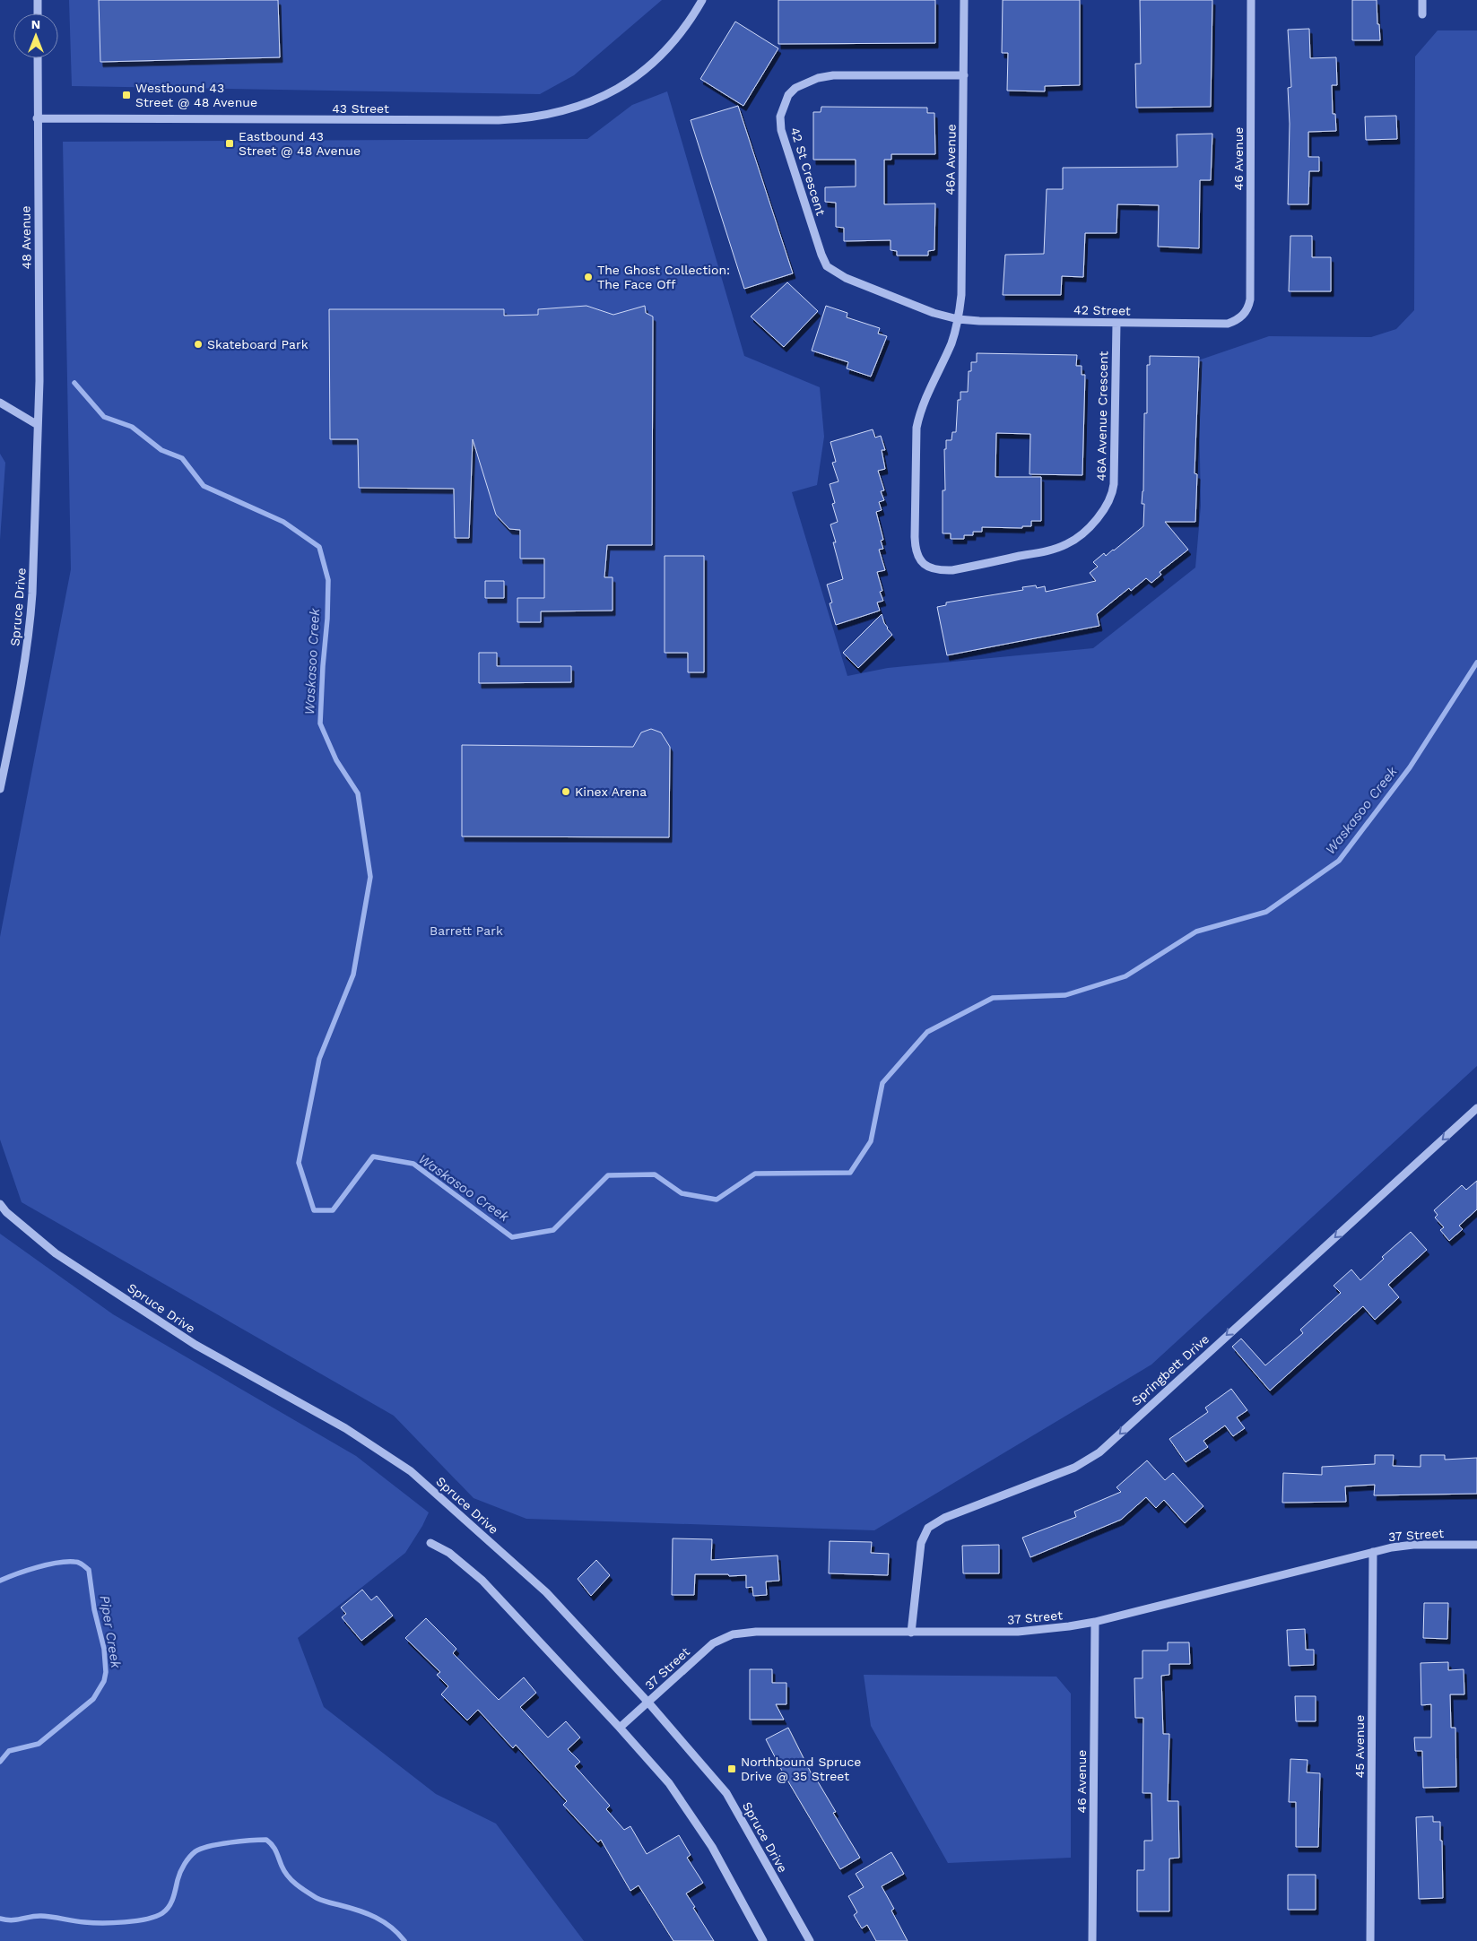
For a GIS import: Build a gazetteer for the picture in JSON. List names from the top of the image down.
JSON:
{
  "streets": {
    "street": [
      "43 Street",
      "46 Avenue",
      "46A Avenue",
      "42 St Crescent",
      "48 Avenue",
      "42 Street",
      "46A Avenue Crescent",
      "Spruce Drive",
      "Springbett Drive",
      "37 Street",
      "45 Avenue"
    ]
  },
  "crossings": [
    ["43 Street", "48 Avenue"],
    ["46 Avenue", "42 Street"],
    ["46 Avenue", "37 Street"],
    ["46A Avenue", "42 St Crescent"],
    ["46A Avenue", "42 Street"],
    ["46A Avenue", "46A Avenue Crescent"],
    ["42 St Crescent", "42 Street"],
    ["42 St Crescent", "46A Avenue Crescent"],
    ["48 Avenue", "Spruce Drive"],
    ["42 Street", "46A Avenue Crescent"],
    ["Spruce Drive", "37 Street"],
    ["Springbett Drive", "37 Street"],
    ["37 Street", "45 Avenue"]
  ],
  "one_way": ["Springbett Drive"],
  "water": ["Waskasoo Creek", "Piper Creek"],
  "parks": ["Barrett Park"],
  "places": {
    "transit": ["Westbound 43 Street @ 48 Avenue", "Eastbound 43 Street @ 48 Avenue", "Northbound Spruce Drive @ 35 Street"],
    "other": ["The Ghost Collection: The Face Off", "Skateboard Park", "Kinex Arena"]
  },
  "north": "top"
}
